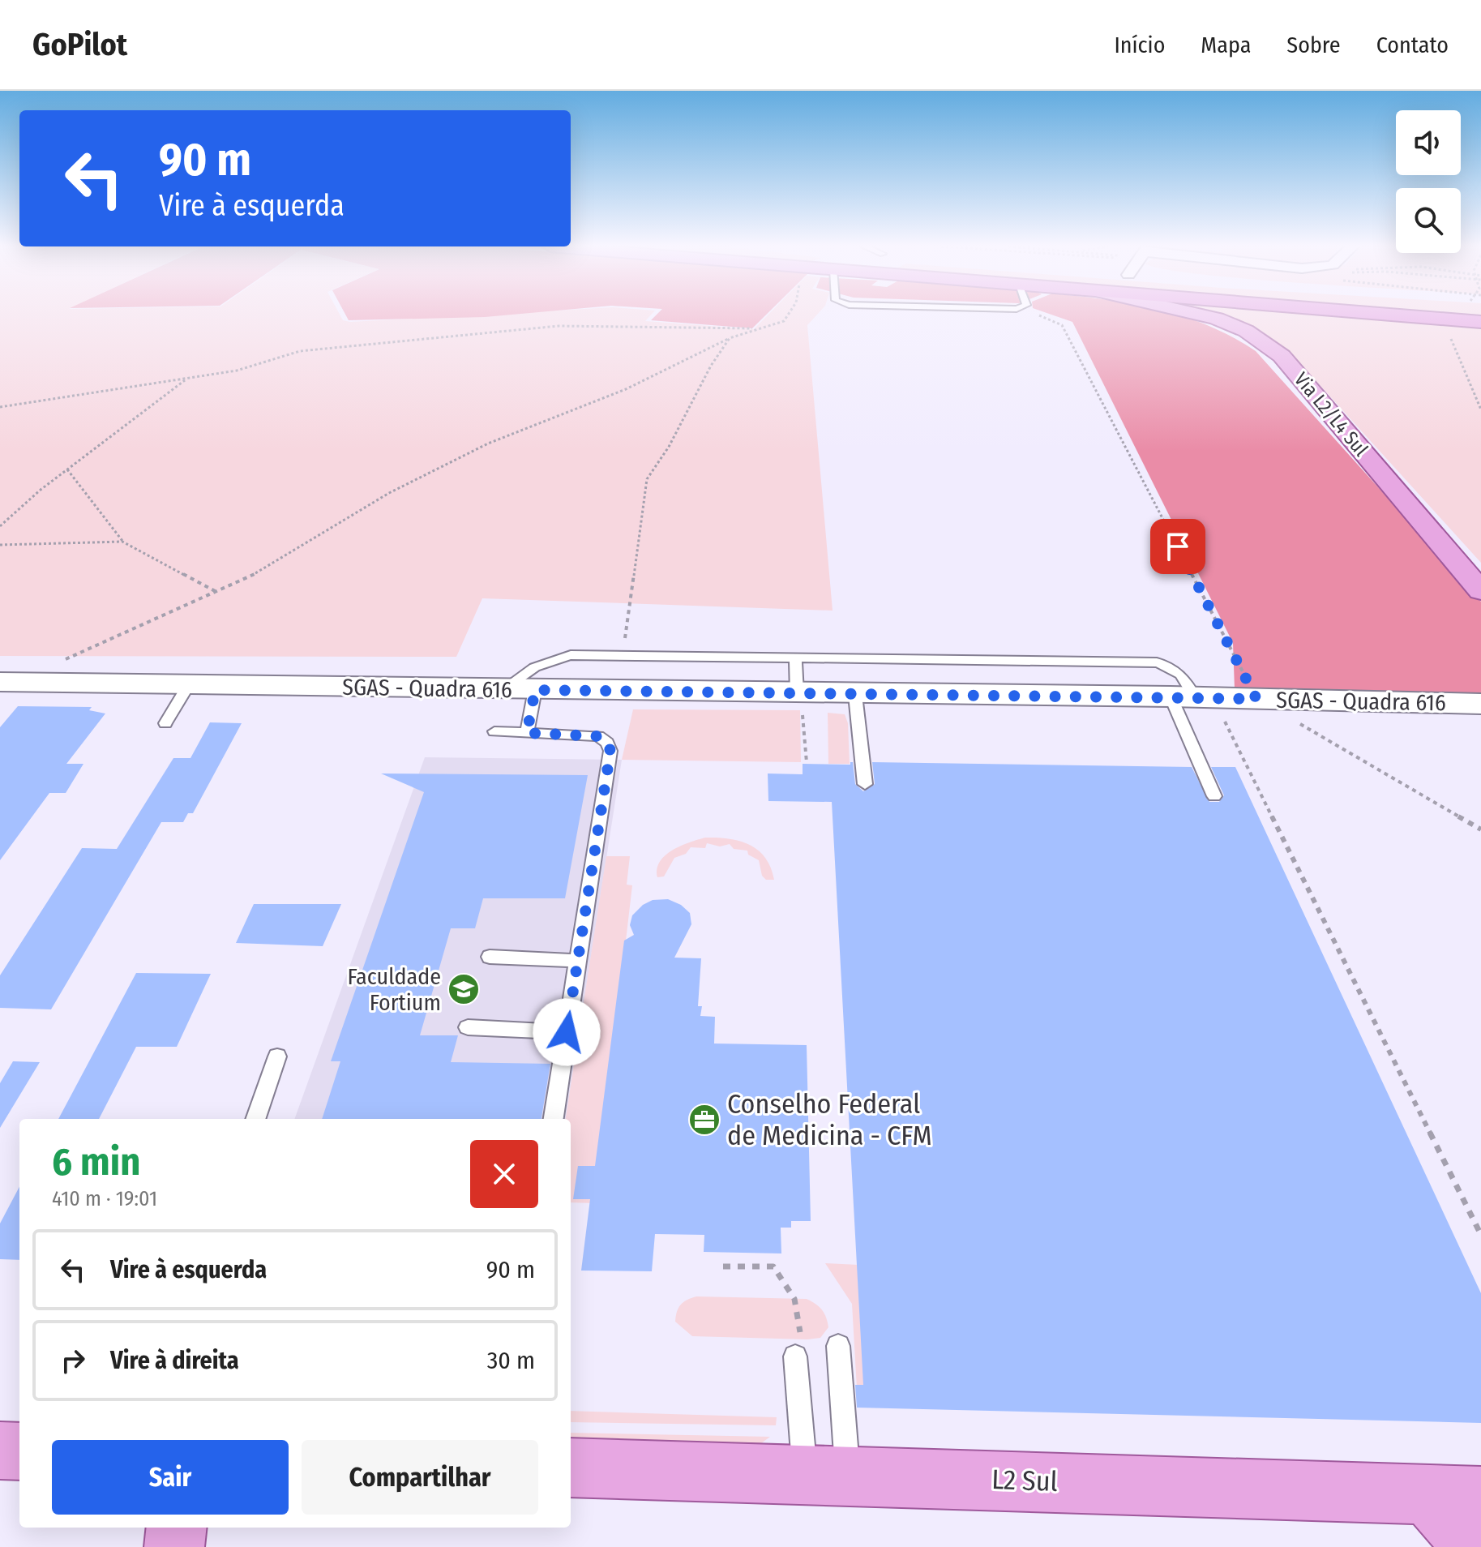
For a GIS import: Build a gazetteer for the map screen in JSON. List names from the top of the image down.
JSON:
{
  "streets": {
    "main road": ["Via L2/L4 Sul", "L2 Sul"],
    "street": ["SGAS - Quadra 616"]
  },
  "places": {
    "school or university": ["Faculdade Fortium"],
    "office": ["Conselho Federal de Medicina - CFM"]
  },
  "page": {
    "header": "GoPilot",
    "nav": [
      "Início",
      "Mapa",
      "Sobre",
      "Contato"
    ],
    "turn": ["90 m", "Vire à esquerda"],
    "heading": ["6 min", "410 m · 19:01"],
    "list": [
      {
        "name": "Vire à esquerda",
        "value": "90 m"
      },
      {
        "name": "Vire à direita",
        "value": "30 m"
      }
    ],
    "buttons": ["Sair", "Compartilhar"]
  }
}
